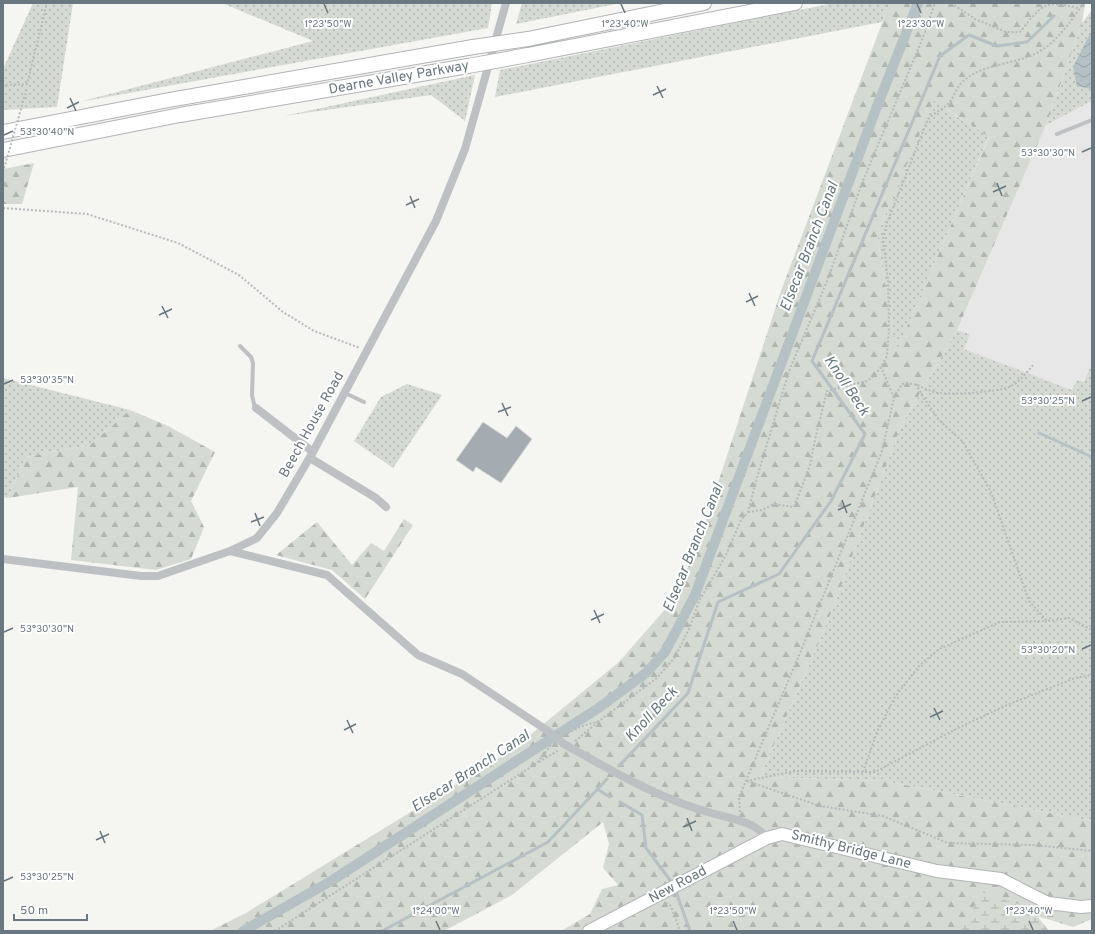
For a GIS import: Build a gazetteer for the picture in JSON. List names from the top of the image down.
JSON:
{
  "streets": {
    "highway": ["Dearne Valley Parkway"],
    "main road": ["Smithy Bridge Lane", "New Road"],
    "street": ["Beech House Road"]
  },
  "crossings": [
    ["Smithy Bridge Lane", "New Road"]
  ],
  "water": ["Elsecar Branch Canal", "Knoll Beck"],
  "scale_bar": "50 m",
  "coordinates": [
    "1°23'40\"W",
    "1°23'30\"W",
    "1°23'50\"W",
    "53°30'40\"N",
    "53°30'30\"N",
    "53°30'35\"N",
    "53°30'25\"N",
    "53°30'20\"N",
    "1°24'00\"W"
  ]
}
